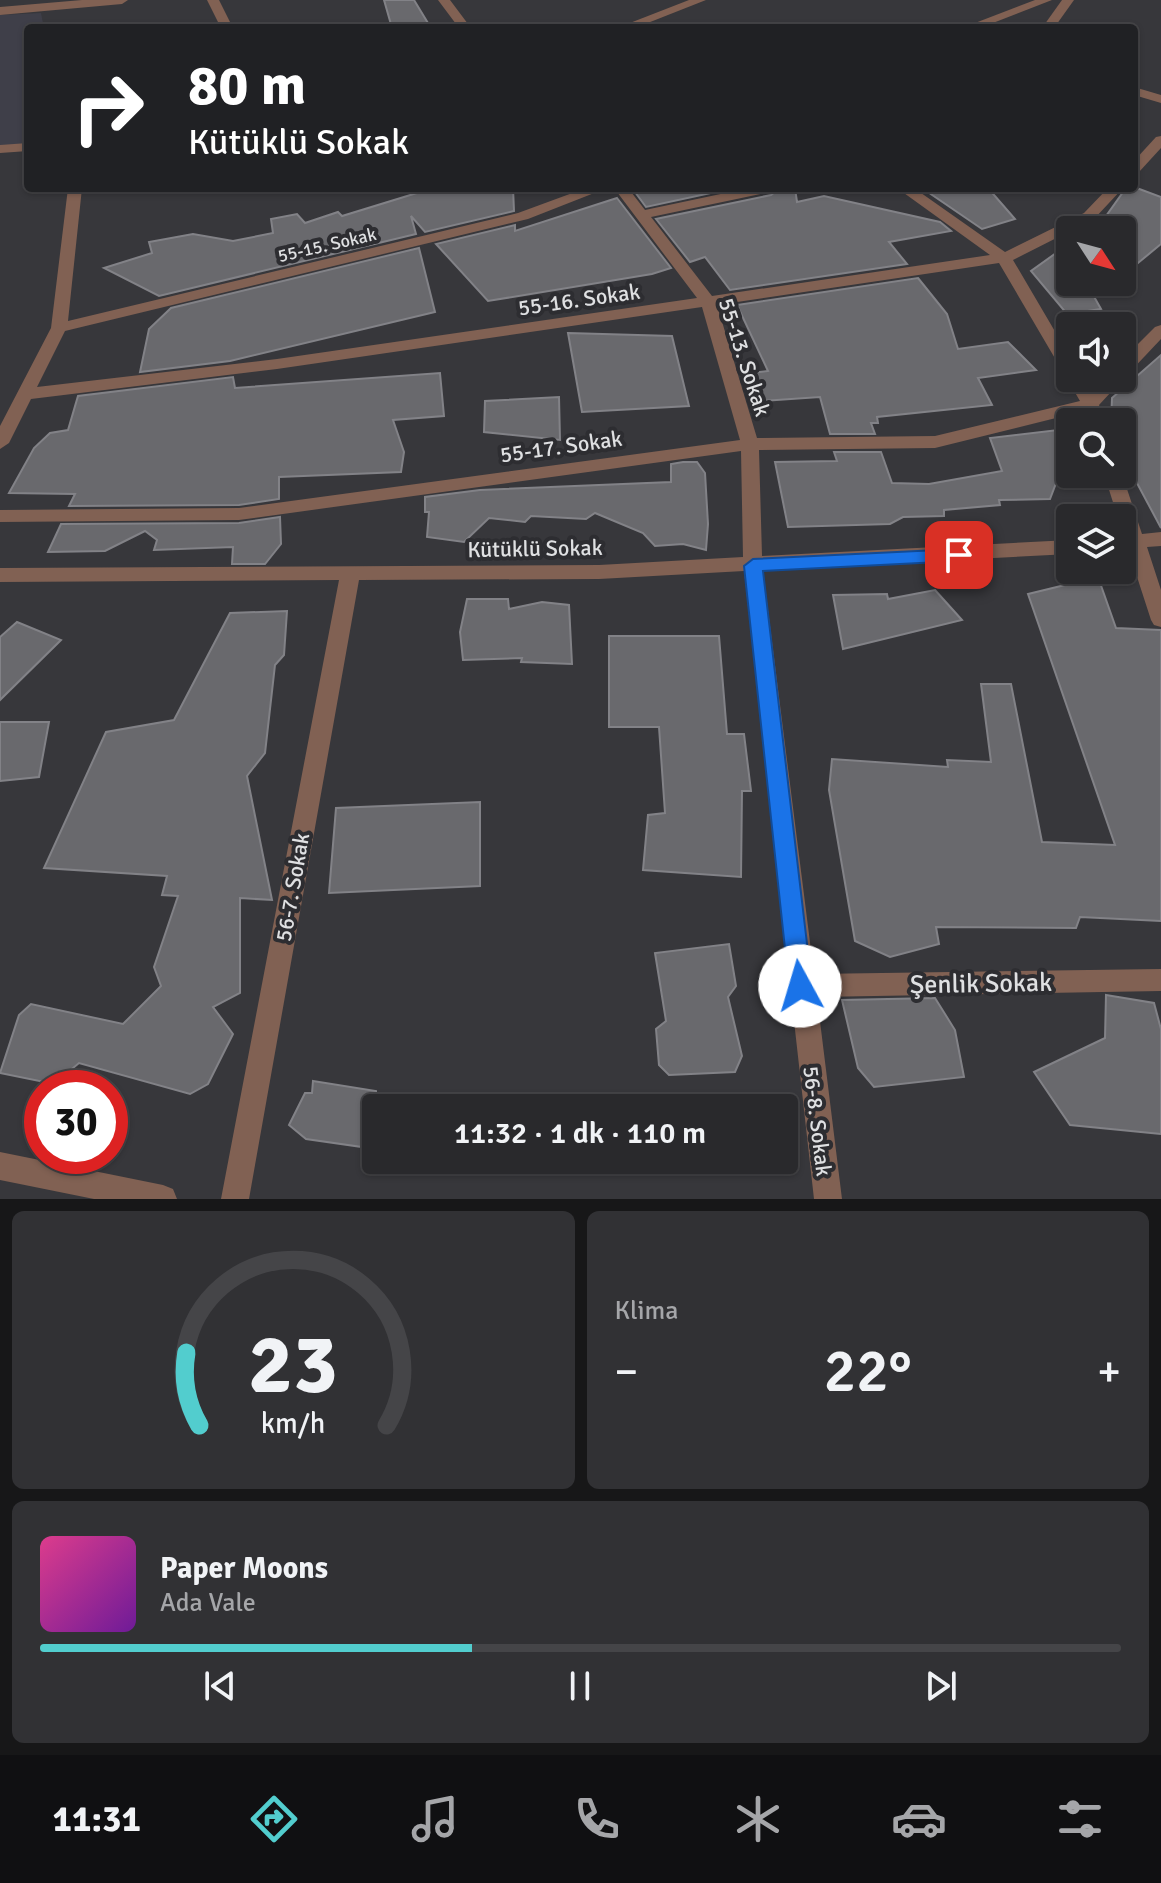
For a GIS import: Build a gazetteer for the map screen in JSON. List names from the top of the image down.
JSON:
{
  "streets": {
    "street": [
      "55-15. Sokak",
      "55-16. Sokak",
      "55-13. Sokak",
      "55-17. Sokak",
      "Kütüklü Sokak",
      "56-7. Sokak",
      "Şenlik Sokak",
      "56-8. Sokak"
    ]
  },
  "crossings": [
    ["55-16. Sokak", "55-13. Sokak"],
    ["55-13. Sokak", "55-17. Sokak"],
    ["55-13. Sokak", "Kütüklü Sokak"],
    ["55-13. Sokak", "56-8. Sokak"],
    ["Kütüklü Sokak", "56-7. Sokak"],
    ["Kütüklü Sokak", "56-8. Sokak"],
    ["Şenlik Sokak", "56-8. Sokak"]
  ],
  "north": "bottom right",
  "page": {
    "turn": ["80 m", "Kütüklü Sokak"],
    "limit": "30",
    "trip": "11:32 · 1 dk · 110 m",
    "tile": "Klima",
    "heat": ["−", "22°", "+"],
    "song": ["Paper Moons", "Ada Vale"],
    "tabs": "11:31",
    "gauge": ["23", "km/h"]
  }
}
